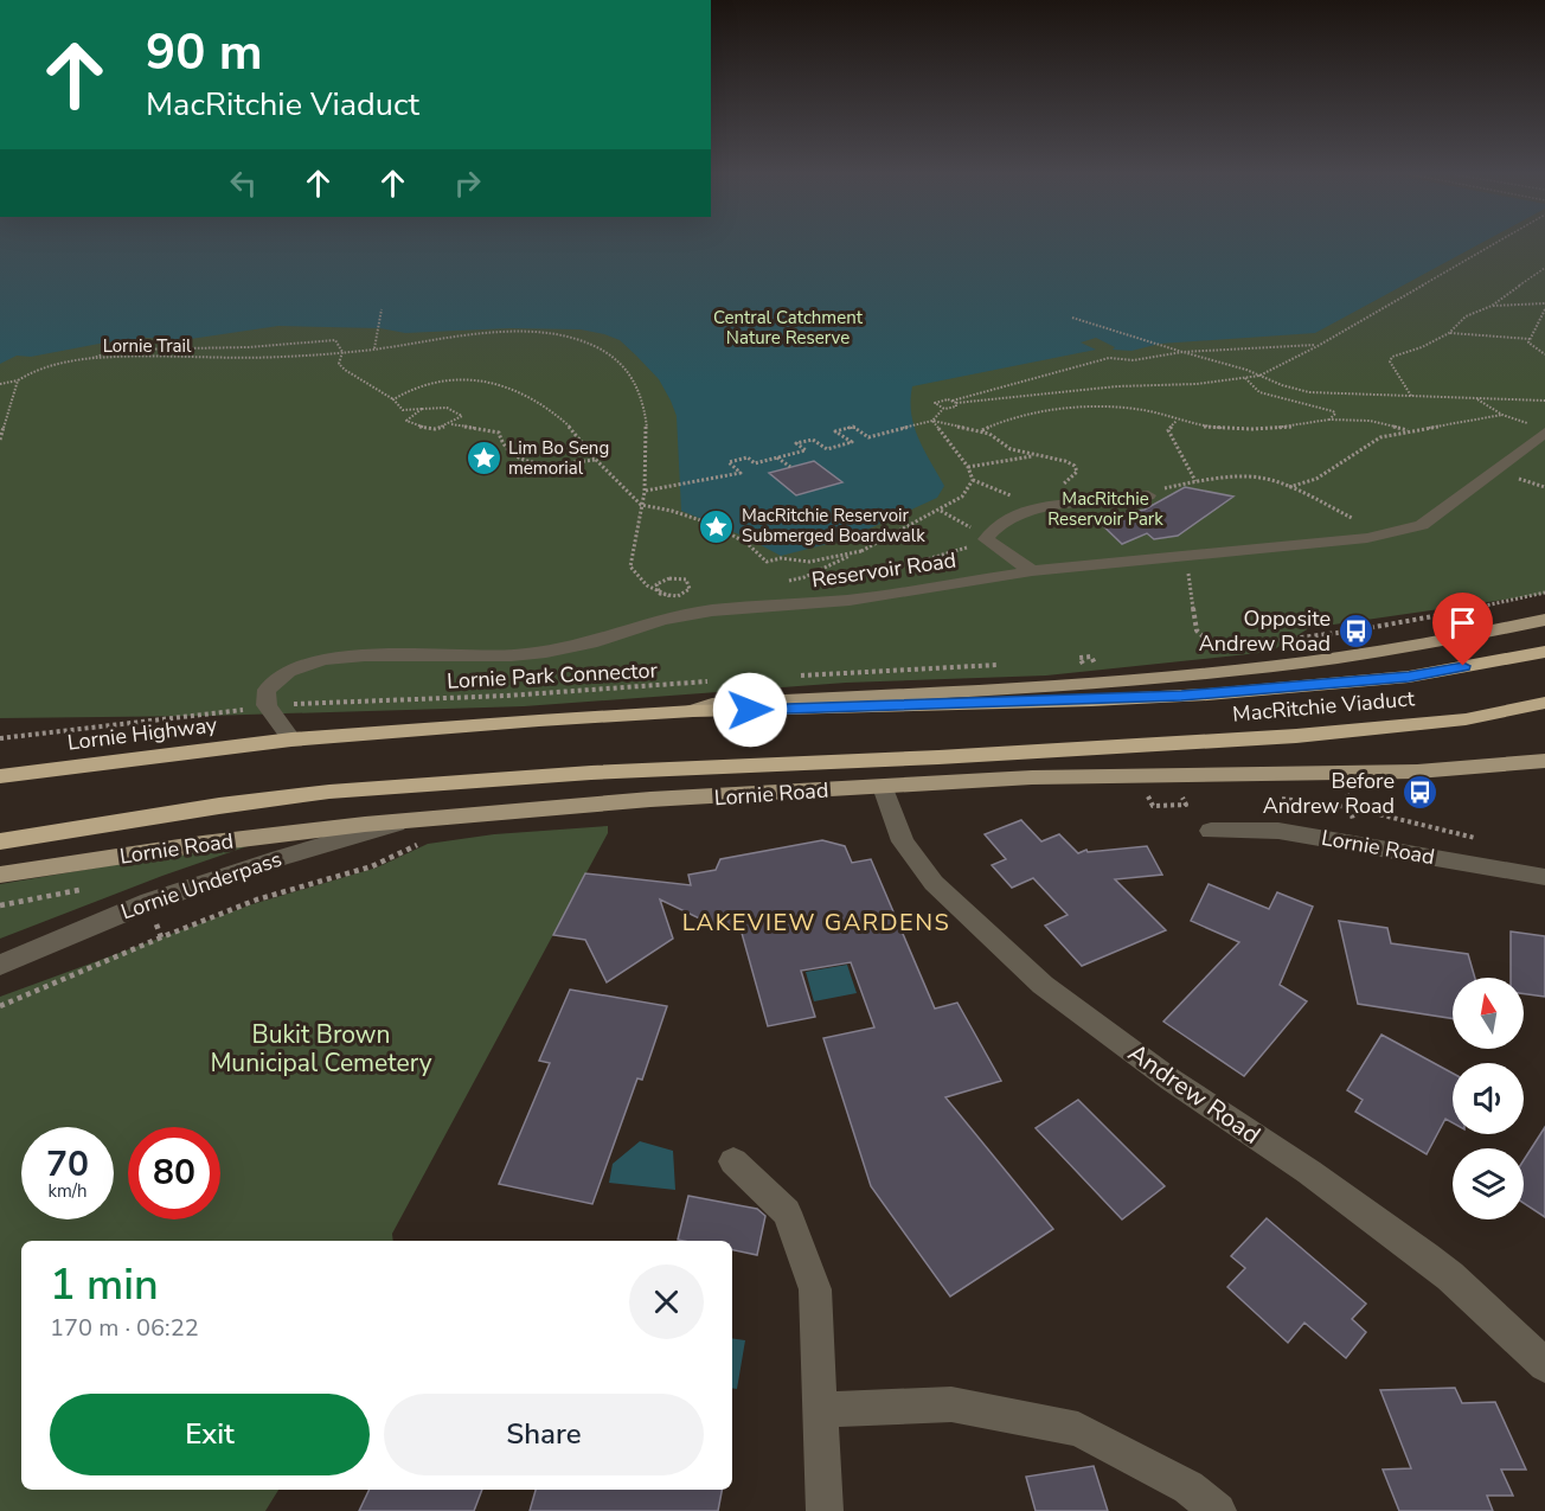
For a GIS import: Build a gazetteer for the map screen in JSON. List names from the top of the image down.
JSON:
{
  "streets": {
    "highway": ["MacRitchie Viaduct", "Lornie Highway", "Lornie Road"],
    "street": ["Reservoir Road", "Lornie Underpass", "Andrew Road"],
    "path": ["Lornie Trail", "Lornie Park Connector"]
  },
  "crossings": [
    ["Reservoir Road", "Lornie Park Connector"],
    ["MacRitchie Viaduct", "Lornie Road"],
    ["Lornie Road", "Lornie Underpass"],
    ["Lornie Road", "Andrew Road"]
  ],
  "districts": ["LAKEVIEW GARDENS"],
  "parks": ["Central Catchment Nature Reserve", "MacRitchie Reservoir Park", "Bukit Brown Municipal Cemetery"],
  "places": {
    "place": ["Lim Bo Seng memorial", "MacRitchie Reservoir Submerged Boardwalk"],
    "bus stop": ["Opposite Andrew Road", "Before Andrew Road"]
  },
  "north": "top",
  "page": {
    "turn": ["90 m", "MacRitchie Viaduct"],
    "speed": "70 km/h",
    "limit": "80",
    "heading": ["1 min", "170 m · 06:22"],
    "buttons": ["Exit", "Share"]
  }
}
